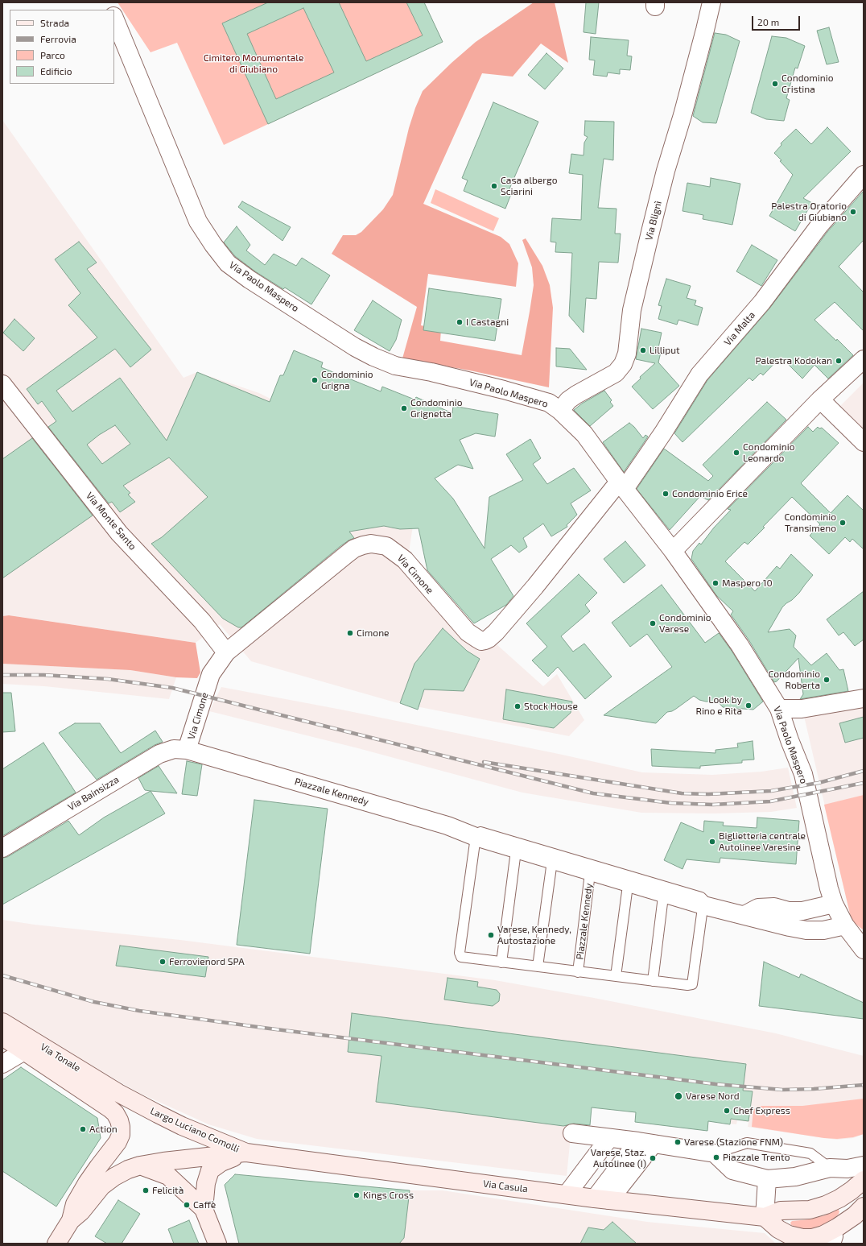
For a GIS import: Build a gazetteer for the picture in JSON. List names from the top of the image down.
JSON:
{
  "streets": {
    "main road": ["Via Tonale", "Largo Luciano Comolli", "Via Casula"],
    "street": [
      "Via Blignì",
      "Via Paolo Maspero",
      "Via Malta",
      "Via Monte Santo",
      "Via Cimone",
      "Piazzale Kennedy",
      "Via Bainsizza"
    ]
  },
  "crossings": [
    ["Via Blignì", "Via Paolo Maspero"],
    ["Via Paolo Maspero", "Via Malta"],
    ["Via Paolo Maspero", "Via Cimone"],
    ["Via Paolo Maspero", "Piazzale Kennedy"],
    ["Via Malta", "Via Cimone"],
    ["Via Monte Santo", "Via Cimone"],
    ["Via Cimone", "Piazzale Kennedy"],
    ["Via Cimone", "Via Bainsizza"],
    ["Piazzale Kennedy", "Via Bainsizza"],
    ["Via Tonale", "Largo Luciano Comolli"],
    ["Largo Luciano Comolli", "Via Casula"]
  ],
  "parks": ["Cimitero Monumentale di Giubiano"],
  "places": [
    "Condominio Cristina",
    "Casa albergo Sciarini",
    "Palestra Oratorio di Giubiano",
    "I Castagni",
    "Lilliput",
    "Palestra Kodokan",
    "Condominio Grigna",
    "Condominio Grignetta",
    "Condominio Leonardo",
    "Condominio Erice",
    "Condominio Transimeno",
    "Maspero 10",
    "Condominio Varese",
    "Cimone",
    "Condominio Roberta",
    "Look by Rino e Rita",
    "Stock House",
    "Biglietteria centrale Autolinee Varesine",
    "Varese, Kennedy, Autostazione",
    "Ferrovienord SPA",
    "Varese Nord",
    "Chef Express",
    "Action",
    "Varese (Stazione FNM)",
    "Piazzale Trento",
    "Varese, Staz. Autolinee (I)",
    "Felicità",
    "Kings Cross",
    "Caffè"
  ],
  "legend": [
    "Strada",
    "Ferrovia",
    "Parco",
    "Edificio"
  ],
  "scale_bar": "20 m"
}
